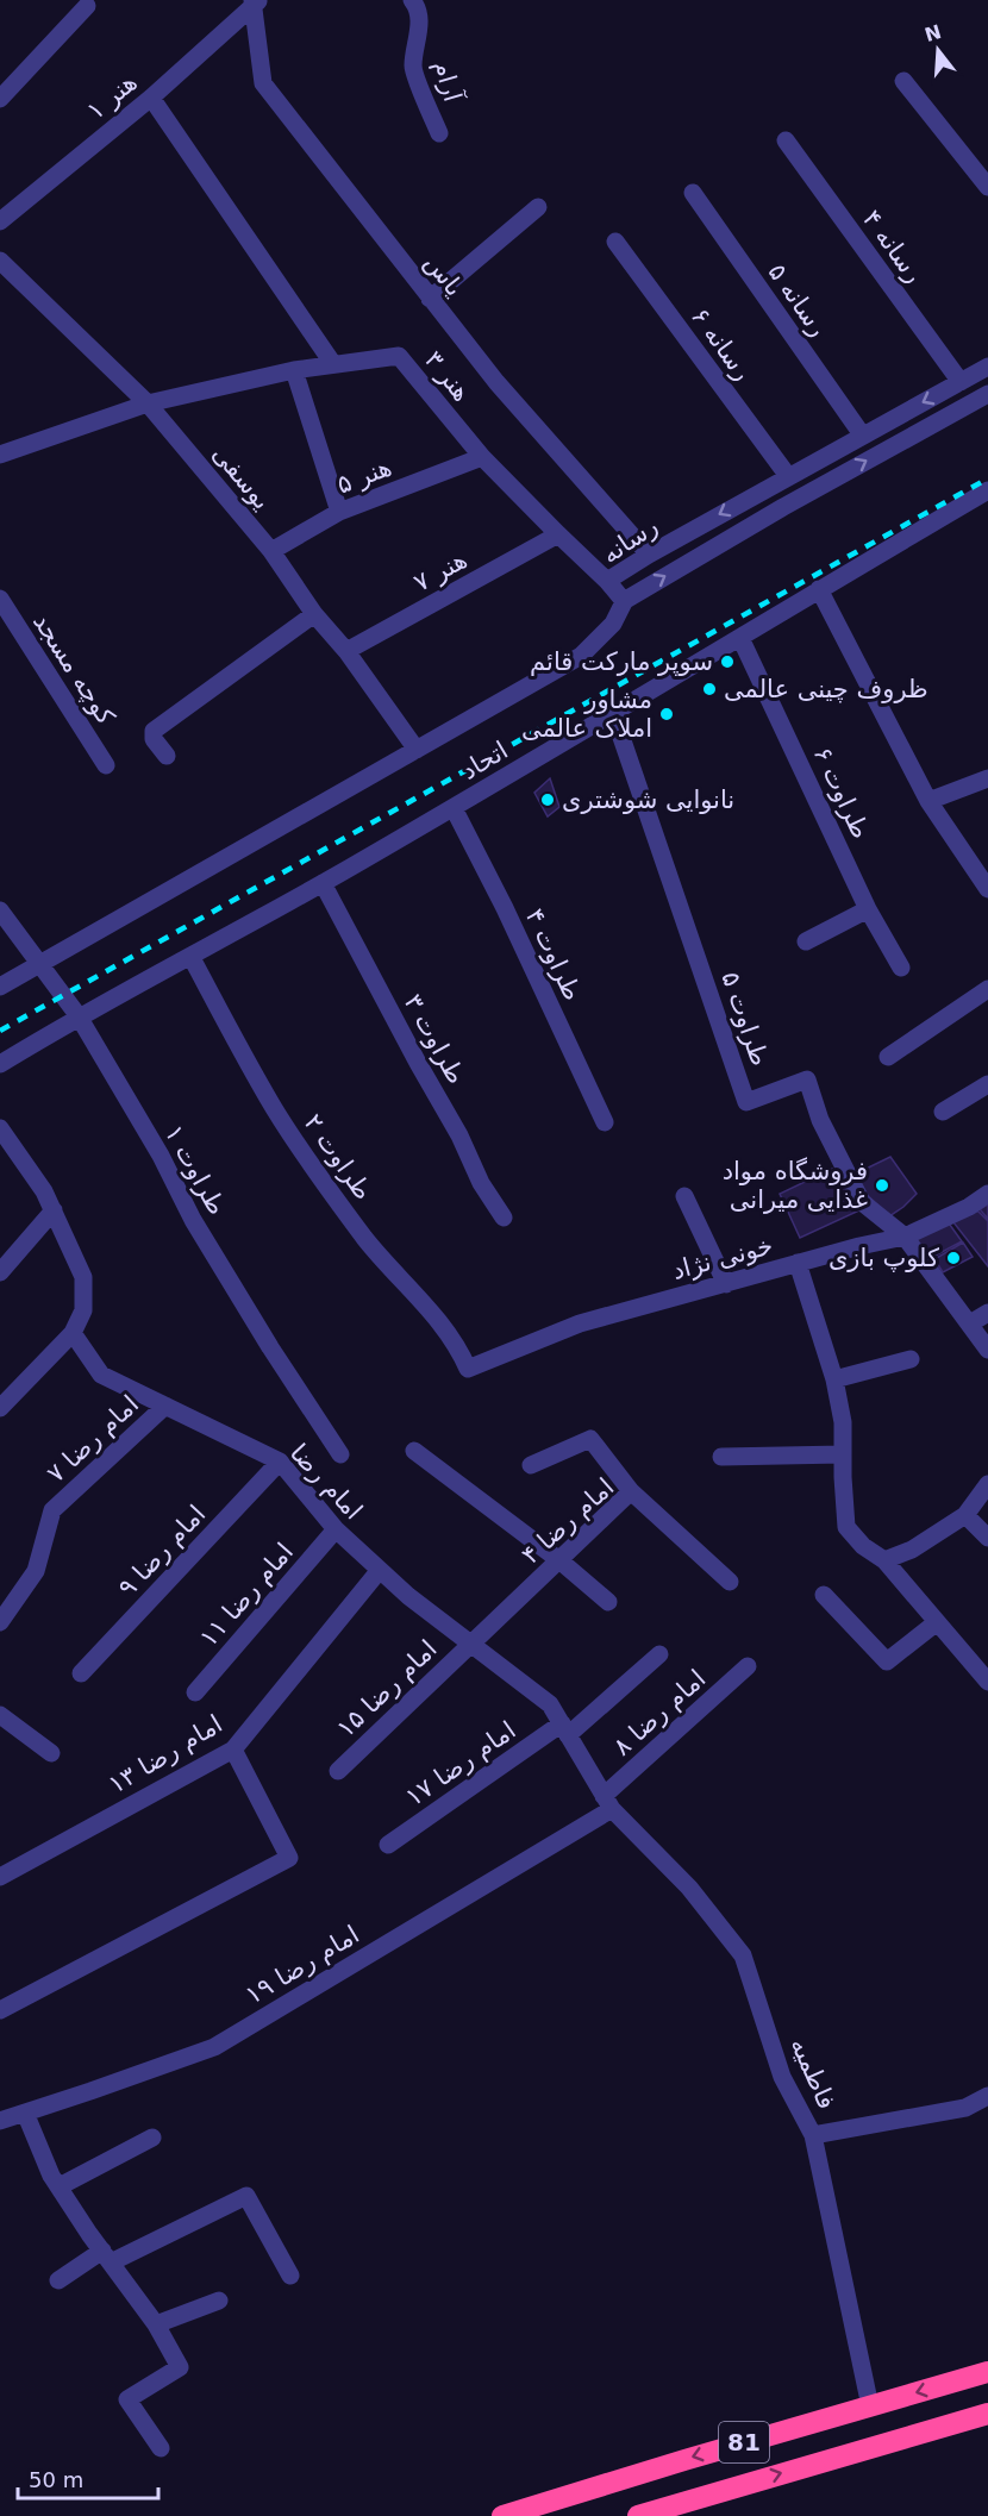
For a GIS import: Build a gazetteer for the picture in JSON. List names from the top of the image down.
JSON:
{
  "streets": {
    "highway": ["81"],
    "street": [
      "آرام",
      "هنر ۱",
      "رسانه ۴",
      "یاس",
      "رسانه ۵",
      "رسانه ۶",
      "هنر ۳",
      "هنر ۵",
      "یوسفی",
      "رسانه",
      "هنر ۷",
      "کوچه مسجد",
      "اتحاد",
      "طراوت ۶",
      "طراوت ۴",
      "طراوت ۵",
      "طراوت ۳",
      "طراوت ۲",
      "طراوت ۱",
      "خونی نژاد",
      "امام رضا ۷",
      "امام رضا",
      "امام رضا ۴",
      "امام رضا ۹",
      "امام رضا ۱۱",
      "امام رضا ۱۵",
      "امام رضا ۸",
      "امام رضا ۱۳",
      "امام رضا ۱۷",
      "امام رضا ۱۹",
      "فاطمیه"
    ]
  },
  "crossings": [
    ["هنر ۱", "یاس"],
    ["رسانه ۴", "رسانه"],
    ["یاس", "رسانه"],
    ["رسانه ۵", "رسانه"],
    ["رسانه ۶", "رسانه"],
    ["هنر ۳", "هنر ۵"],
    ["هنر ۳", "یوسفی"],
    ["هنر ۳", "رسانه"],
    ["هنر ۳", "هنر ۷"],
    ["هنر ۵", "یوسفی"],
    ["یوسفی", "هنر ۷"],
    ["اتحاد", "طراوت ۶"],
    ["اتحاد", "طراوت ۴"],
    ["اتحاد", "طراوت ۵"],
    ["اتحاد", "طراوت ۳"],
    ["اتحاد", "طراوت ۲"],
    ["اتحاد", "طراوت ۱"],
    ["طراوت ۵", "خونی نژاد"],
    ["طراوت ۲", "خونی نژاد"],
    ["امام رضا ۷", "امام رضا"],
    ["امام رضا", "امام رضا ۴"],
    ["امام رضا", "امام رضا ۹"],
    ["امام رضا", "امام رضا ۱۱"],
    ["امام رضا", "امام رضا ۱۵"],
    ["امام رضا", "امام رضا ۸"],
    ["امام رضا", "امام رضا ۱۳"],
    ["امام رضا", "امام رضا ۱۷"],
    ["امام رضا", "امام رضا ۱۹"],
    ["امام رضا", "فاطمیه"],
    ["امام رضا ۴", "امام رضا ۱۵"],
    ["امام رضا ۸", "امام رضا ۱۹"],
    ["امام رضا ۸", "فاطمیه"],
    ["امام رضا ۱۹", "فاطمیه"],
    ["فاطمیه", "81"]
  ],
  "places": [
    "سوپر مارکت قائم",
    "ظروف چینی عالمی",
    "مشاور املاک عالمی",
    "نانوایی شوشتری",
    "فروشگاه مواد غذایی میرانی",
    "کلوپ بازی"
  ],
  "scale_bar": "50 m",
  "north": "top"
}
